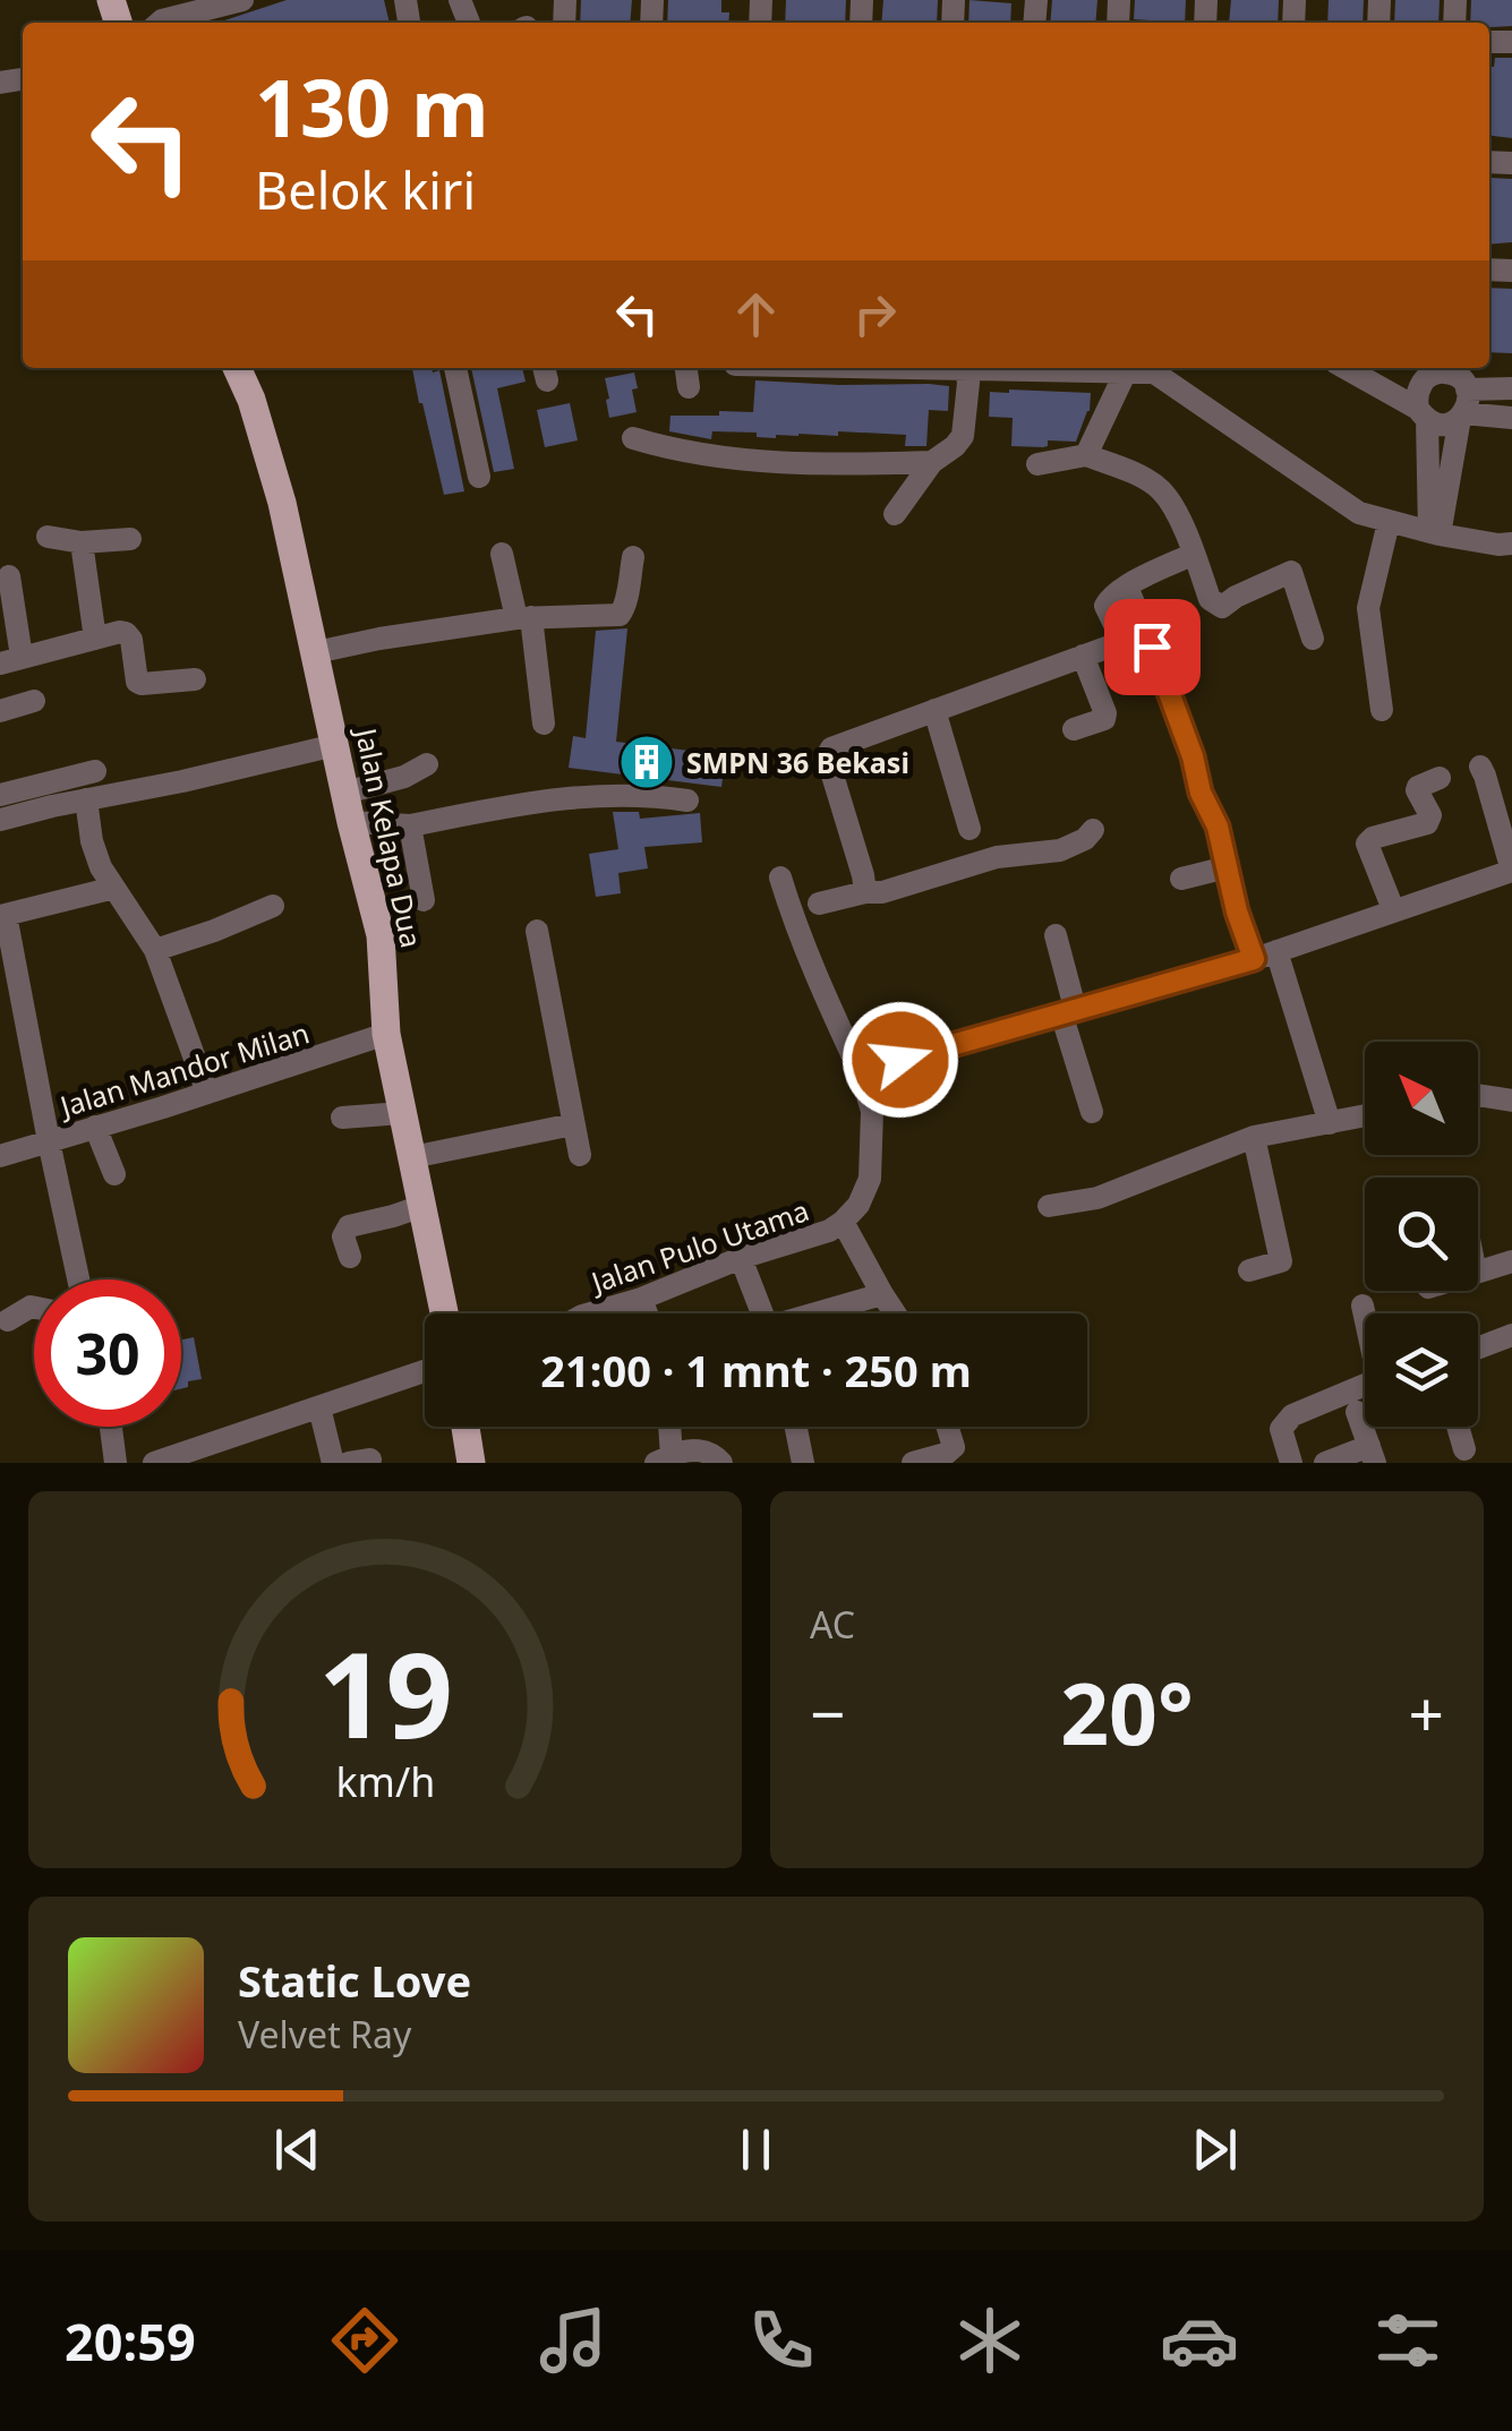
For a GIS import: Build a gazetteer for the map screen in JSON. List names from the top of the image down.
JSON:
{
  "streets": {
    "main road": ["Jalan Kelapa Dua"],
    "street": ["Jalan Mandor Milan", "Jalan Pulo Utama"]
  },
  "crossings": [
    ["Jalan Kelapa Dua", "Jalan Mandor Milan"]
  ],
  "places": {
    "building": ["SMPN 36 Bekasi"]
  },
  "north": "top left",
  "page": {
    "turn": ["130 m", "Belok kiri"],
    "limit": "30",
    "trip": "21:00 · 1 mnt · 250 m",
    "tile": "AC",
    "heat": ["−", "20°", "+"],
    "song": ["Static Love", "Velvet Ray"],
    "tabs": "20:59",
    "gauge": ["19", "km/h"]
  }
}
